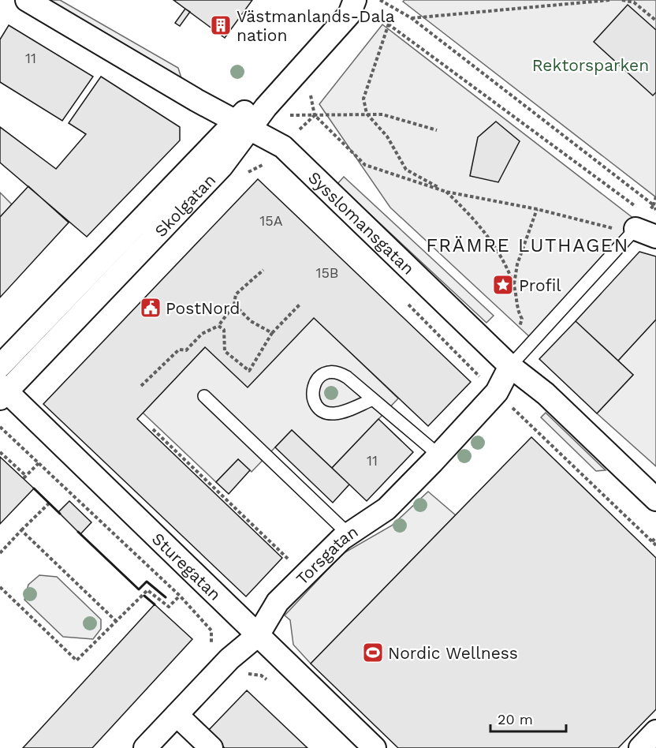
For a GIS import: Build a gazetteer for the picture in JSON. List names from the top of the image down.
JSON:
{
  "streets": {
    "street": [
      "Skolgatan",
      "Sysslomansgatan",
      "Torsgatan",
      "Sturegatan"
    ]
  },
  "crossings": [
    ["Skolgatan", "Sysslomansgatan"],
    ["Skolgatan", "Sturegatan"],
    ["Sysslomansgatan", "Torsgatan"],
    ["Torsgatan", "Sturegatan"]
  ],
  "districts": ["FRÄMRE LUTHAGEN"],
  "parks": ["Rektorsparken"],
  "places": {
    "building": ["Västmanlands-Dala nation"],
    "place": ["Profil"],
    "public building": ["PostNord"],
    "sports": ["Nordic Wellness"]
  },
  "house_numbers": [
    "11",
    "15A",
    "15B",
    "11"
  ],
  "scale_bar": "20 m"
}
